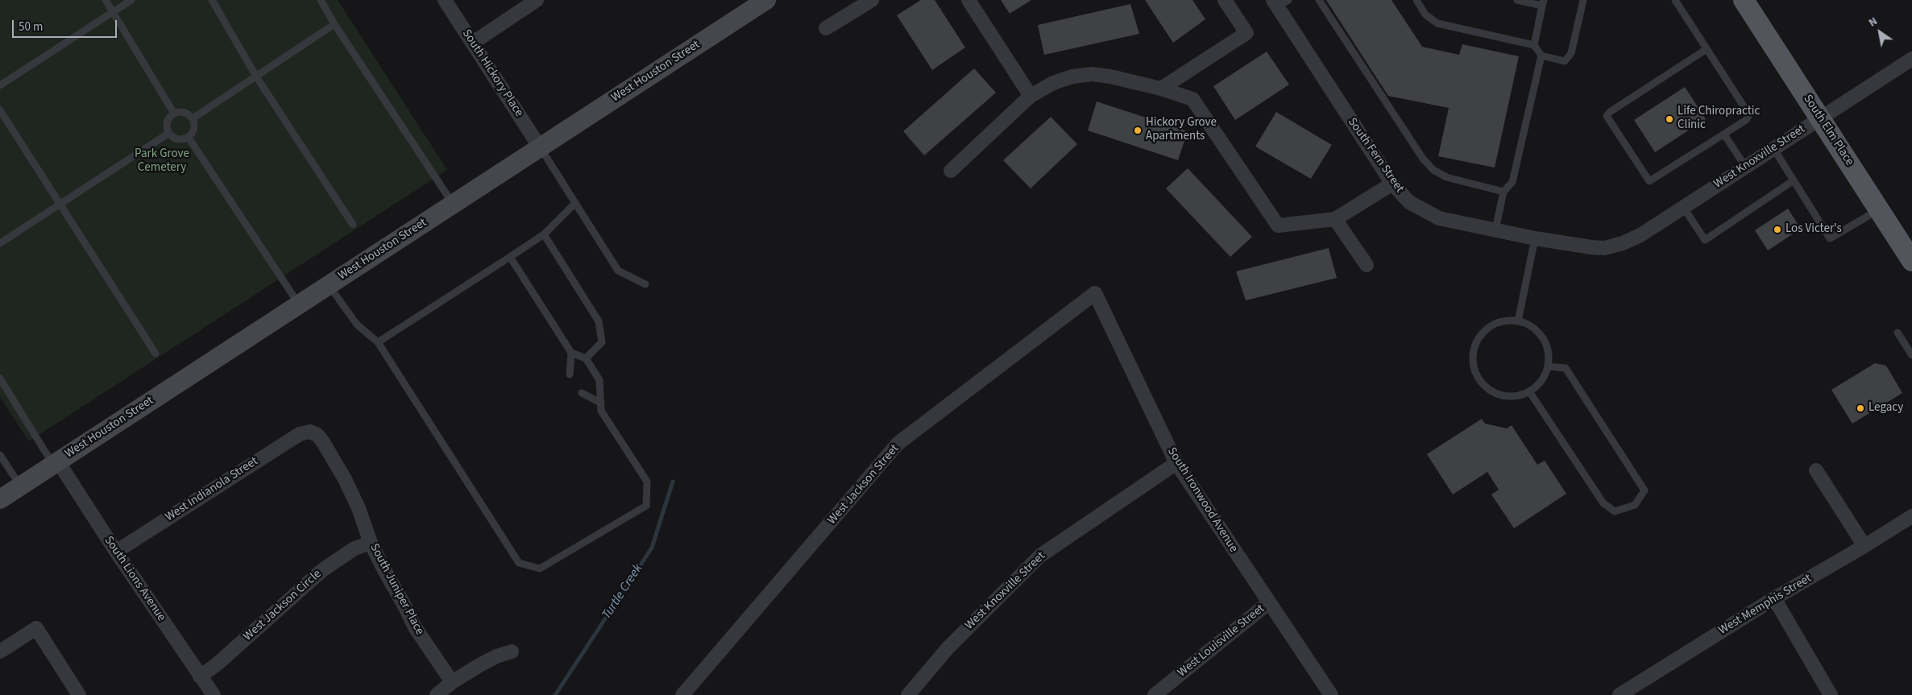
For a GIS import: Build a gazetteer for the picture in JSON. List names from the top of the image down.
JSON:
{
  "streets": {
    "main road": ["West Houston Street", "South Elm Place"],
    "street": [
      "South Hickory Place",
      "South Fern Street",
      "West Knoxville Street",
      "West Jackson Street",
      "West Indianola Street",
      "South Ironwood Avenue",
      "South Lions Avenue",
      "South Juniper Place",
      "West Memphis Street",
      "West Jackson Circle",
      "West Louisville Street"
    ]
  },
  "crossings": [
    ["West Houston Street", "South Hickory Place"],
    ["West Houston Street", "South Lions Avenue"],
    ["South Elm Place", "West Knoxville Street"],
    ["South Fern Street", "West Knoxville Street"],
    ["West Knoxville Street", "South Ironwood Avenue"],
    ["West Jackson Street", "South Ironwood Avenue"],
    ["West Indianola Street", "South Lions Avenue"],
    ["West Indianola Street", "South Juniper Place"],
    ["South Ironwood Avenue", "West Louisville Street"],
    ["South Lions Avenue", "West Jackson Circle"],
    ["South Juniper Place", "West Jackson Circle"]
  ],
  "water": ["Turtle Creek"],
  "parks": ["Park Grove Cemetery"],
  "places": [
    "Life Chiropractic Clinic",
    "Hickory Grove Apartments",
    "Los Victer's",
    "Legacy"
  ],
  "scale_bar": "50 m",
  "north": "top left"
}
